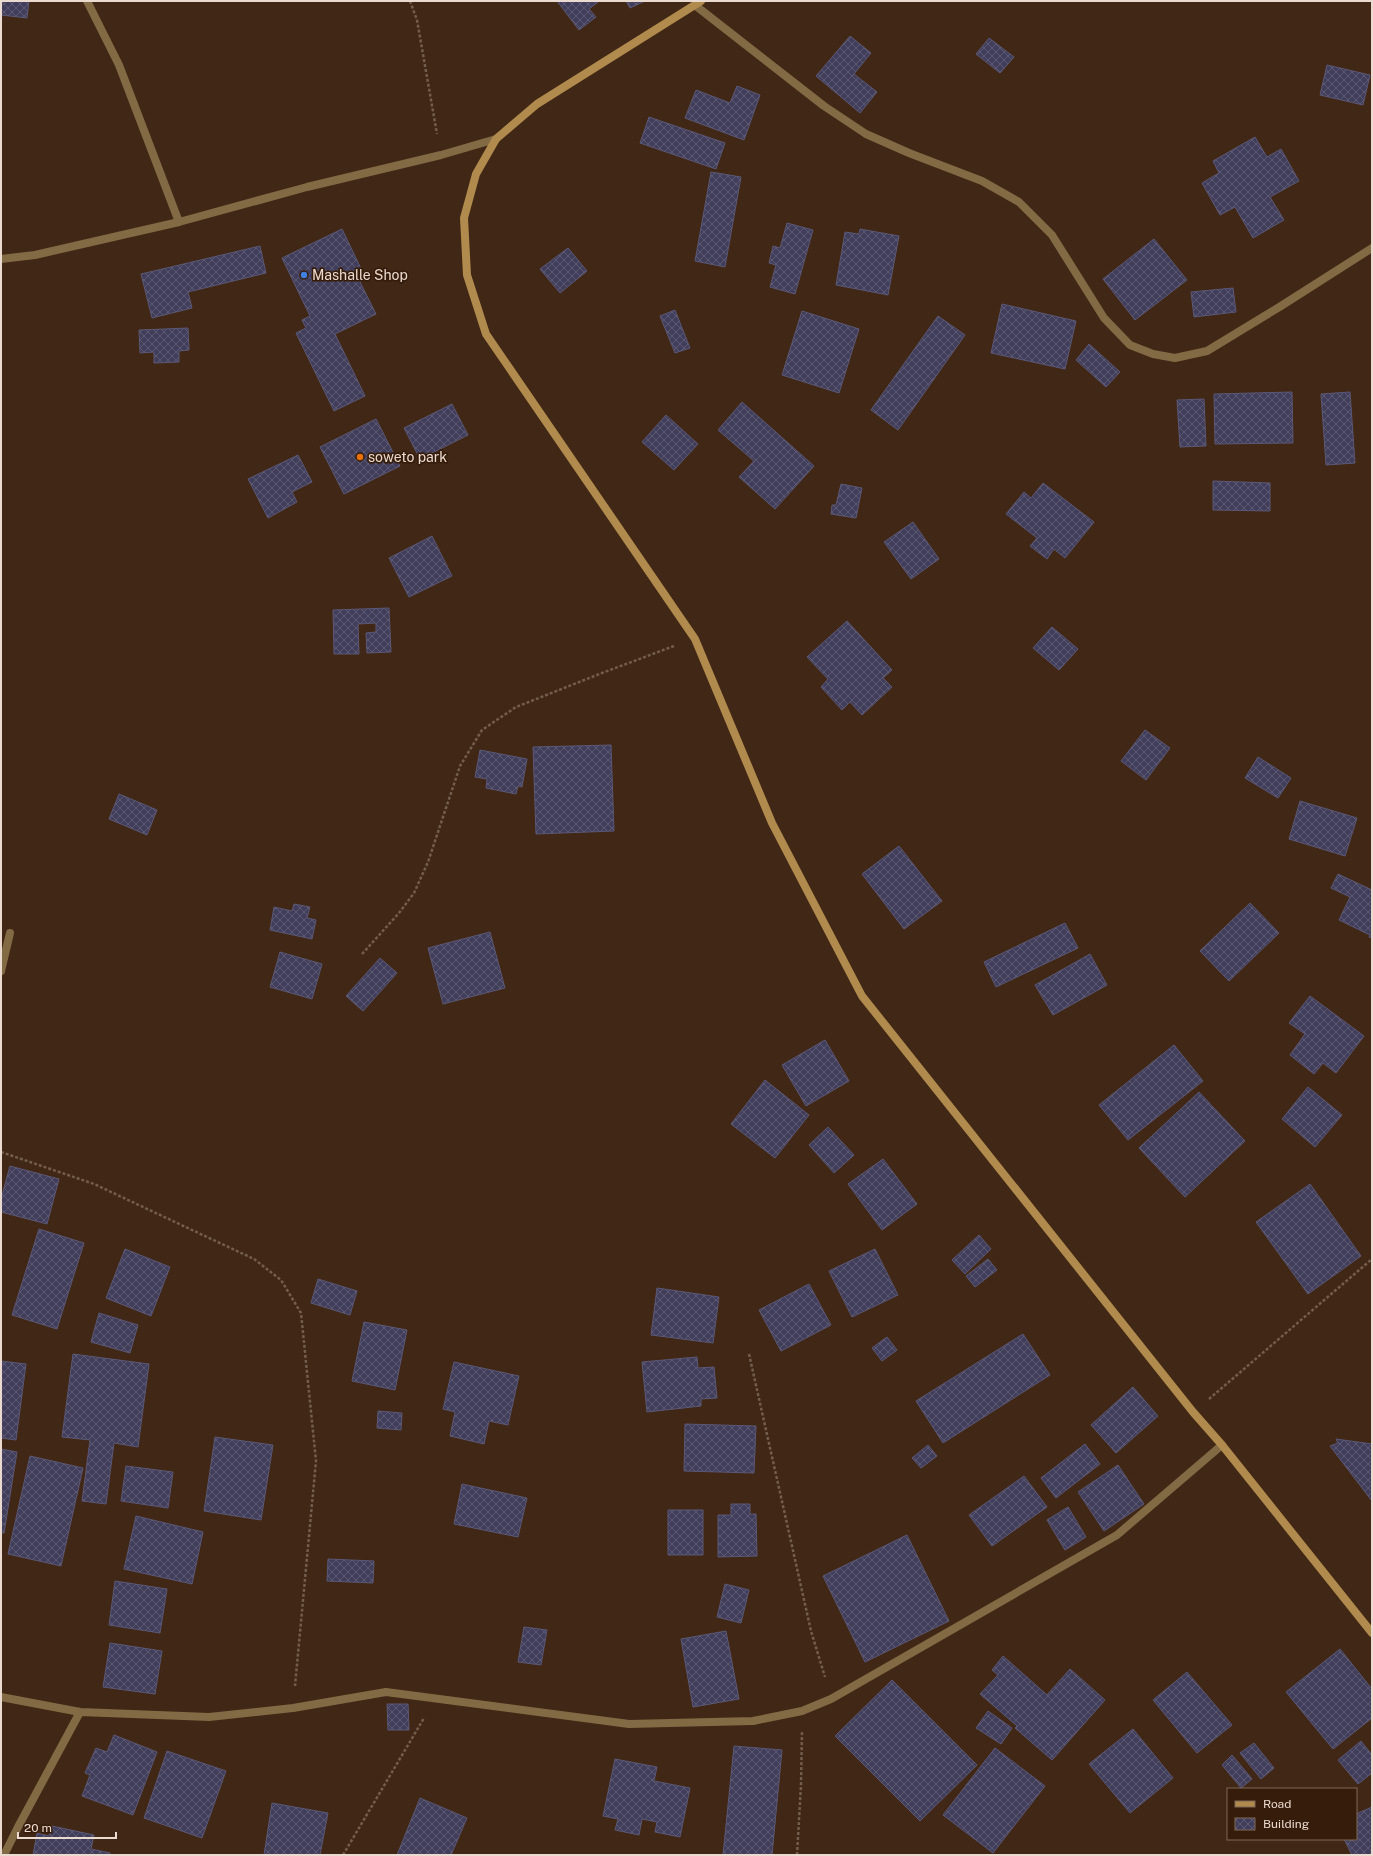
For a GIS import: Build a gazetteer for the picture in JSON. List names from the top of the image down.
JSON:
{
  "places": ["Mashalle Shop", "soweto park"],
  "legend": ["Road", "Building"],
  "scale_bar": "20 m"
}
